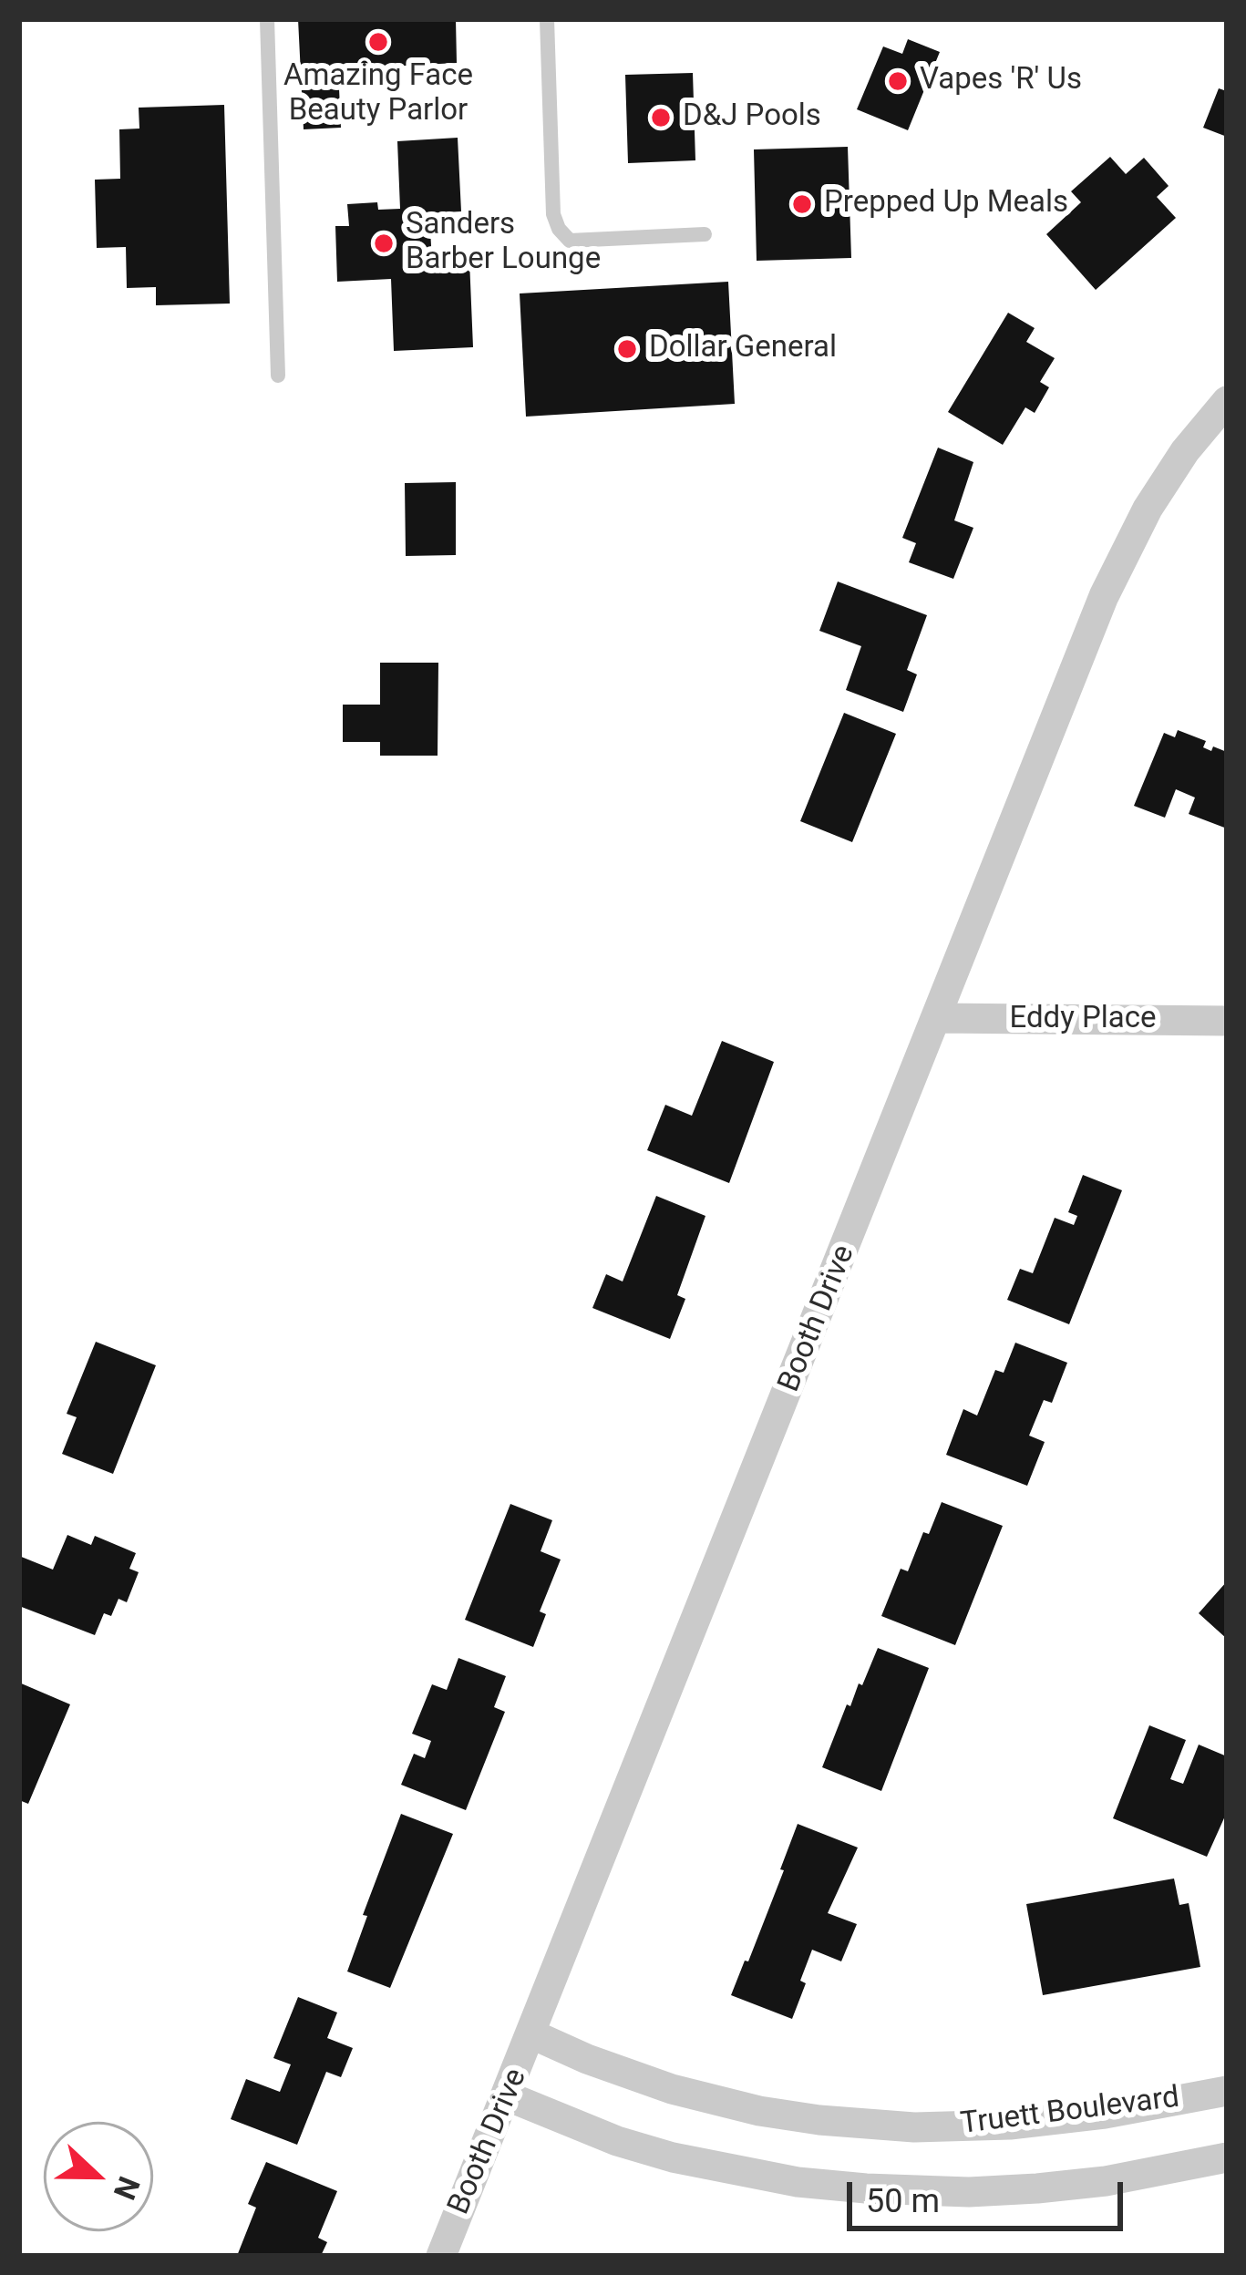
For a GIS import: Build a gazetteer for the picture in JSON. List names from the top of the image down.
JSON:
{
  "streets": {
    "street": ["Eddy Place", "Booth Drive", "Truett Boulevard"]
  },
  "crossings": [
    ["Eddy Place", "Booth Drive"],
    ["Booth Drive", "Truett Boulevard"]
  ],
  "places": [
    "Amazing Face Beauty Parlor",
    "Vapes 'R' Us",
    "D&J Pools",
    "Prepped Up Meals",
    "Sanders Barber Lounge",
    "Dollar General"
  ],
  "scale_bar": "50 m",
  "north": "right"
}
